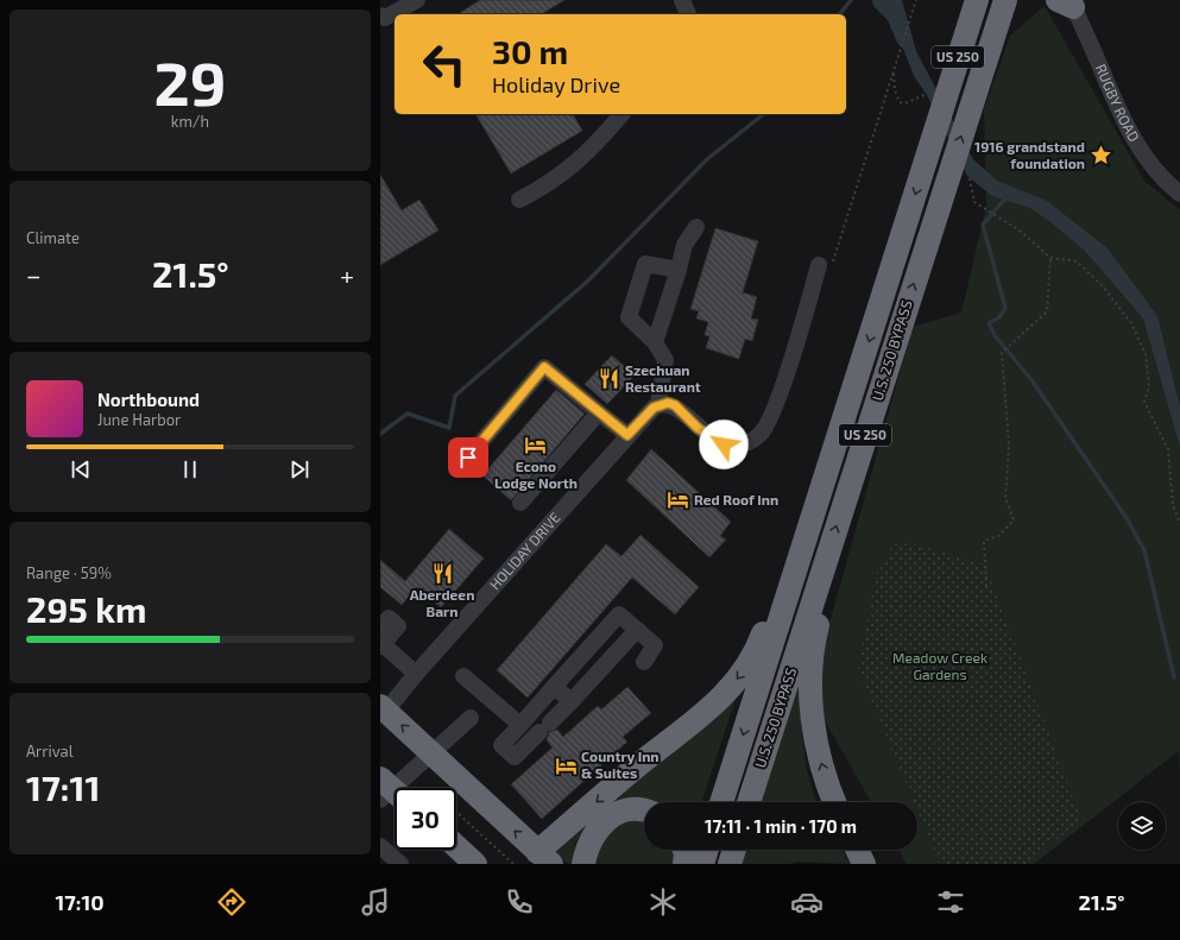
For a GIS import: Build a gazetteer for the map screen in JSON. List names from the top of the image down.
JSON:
{
  "streets": {
    "highway": ["US 250", "U.S. 250 BYPASS"],
    "street": ["RUGBY ROAD", "HOLIDAY DRIVE"]
  },
  "parks": ["Meadow Creek Gardens"],
  "places": {
    "place": ["1916 grandstand foundation"],
    "restaurant": ["Szechuan Restaurant", "Aberdeen Barn"],
    "hotel": ["Econo Lodge North", "Red Roof Inn", "Country Inn & Suites"]
  },
  "page": {
    "tile": [
      ["29", "km/h"],
      "Climate",
      ["Range · 59%", "295 km"],
      ["Arrival", "17:11"]
    ],
    "turn": ["30 m", "Holiday Drive"],
    "heat": ["−", "21.5°", "+"],
    "song": ["Northbound", "June Harbor"],
    "limit": "30",
    "trip": "17:11 · 1 min · 170 m",
    "tabs": ["17:10", "21.5°"]
  }
}
